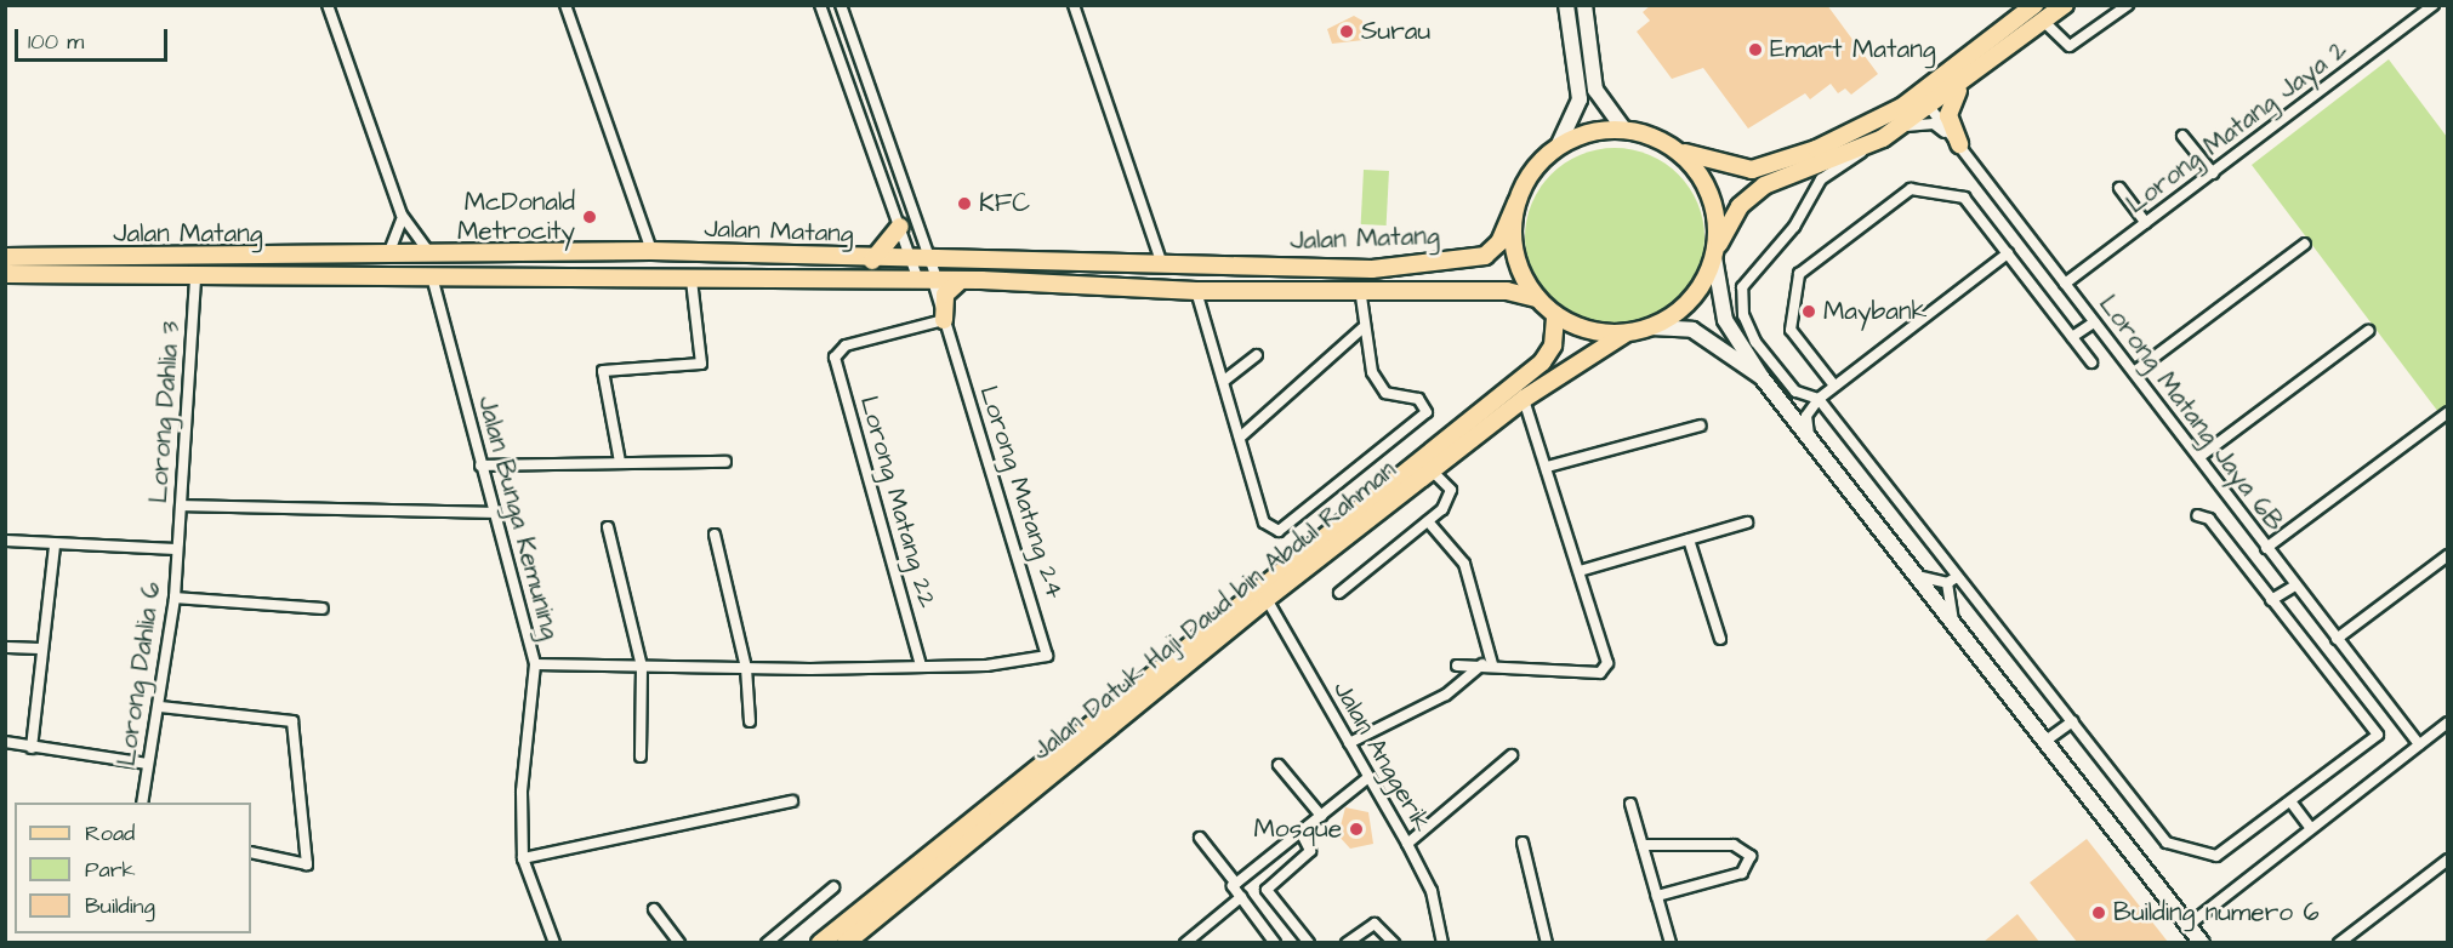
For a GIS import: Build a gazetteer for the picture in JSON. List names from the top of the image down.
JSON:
{
  "streets": {
    "main road": ["Jalan Matang", "Jalan Datuk Haji Daud bin Abdul Rahman"],
    "street": [
      "Lorong Matang Jaya 2",
      "Lorong Dahlia 3",
      "Lorong Matang Jaya 6B",
      "Lorong Matang 24",
      "Lorong Matang 22",
      "Jalan Bunga Kemuning",
      "Lorong Dahlia 6",
      "Jalan Anggerik"
    ]
  },
  "crossings": [
    ["Lorong Matang Jaya 2", "Lorong Matang Jaya 6B"],
    ["Jalan Matang", "Lorong Dahlia 3"],
    ["Jalan Matang", "Lorong Matang 24"],
    ["Jalan Matang", "Jalan Bunga Kemuning"],
    ["Jalan Matang", "Jalan Datuk Haji Daud bin Abdul Rahman"],
    ["Lorong Dahlia 3", "Lorong Dahlia 6"],
    ["Lorong Matang 24", "Lorong Matang 22"],
    ["Jalan Datuk Haji Daud bin Abdul Rahman", "Jalan Anggerik"]
  ],
  "places": [
    "Surau",
    "Emart Matang",
    "KFC",
    "McDonald Metrocity",
    "Maybank",
    "Mosque",
    "Building numero 6"
  ],
  "legend": ["Road", "Park", "Building"],
  "scale_bar": "100 m"
}
